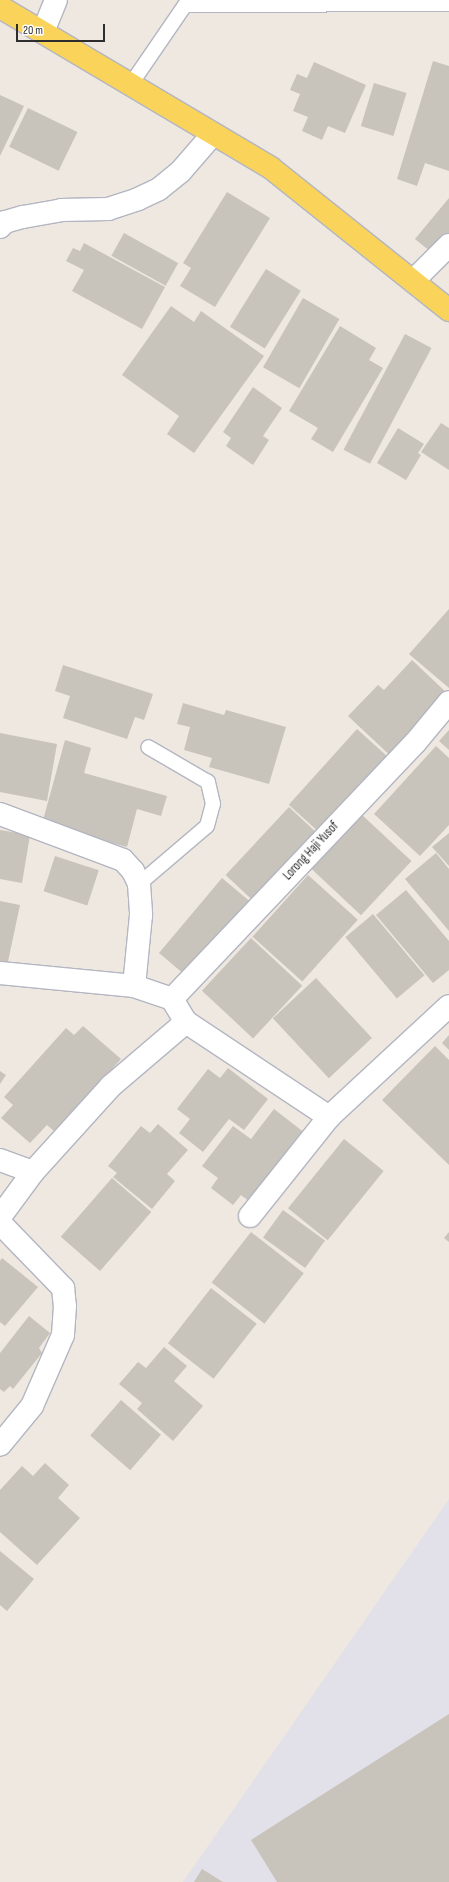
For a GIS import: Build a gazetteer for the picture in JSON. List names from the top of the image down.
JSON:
{
  "streets": {
    "street": ["Lorong Haji Yusof"]
  },
  "scale_bar": "20 m"
}
